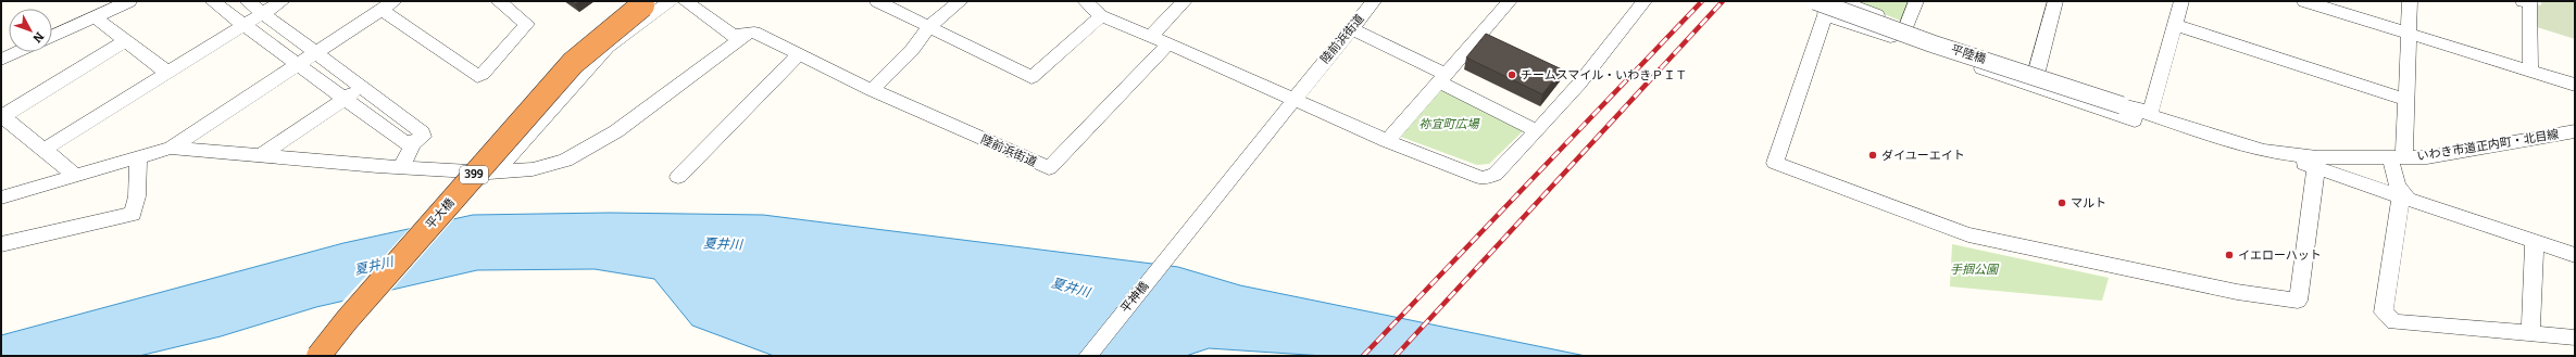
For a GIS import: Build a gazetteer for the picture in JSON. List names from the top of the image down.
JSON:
{
  "streets": {
    "highway": ["399", "平大橋"],
    "street": [
      "陸前浜街道",
      "平陸橋",
      "いわき市道正内町・北目線",
      "平神橋"
    ]
  },
  "crossings": [
    ["陸前浜街道", "平神橋"]
  ],
  "water": ["夏井川"],
  "parks": ["祢宜町広場", "手掴公園"],
  "places": [
    "チームスマイル・いわきＰＩＴ",
    "ダイユーエイト",
    "マルト",
    "イエローハット"
  ],
  "north": "bottom right"
}
